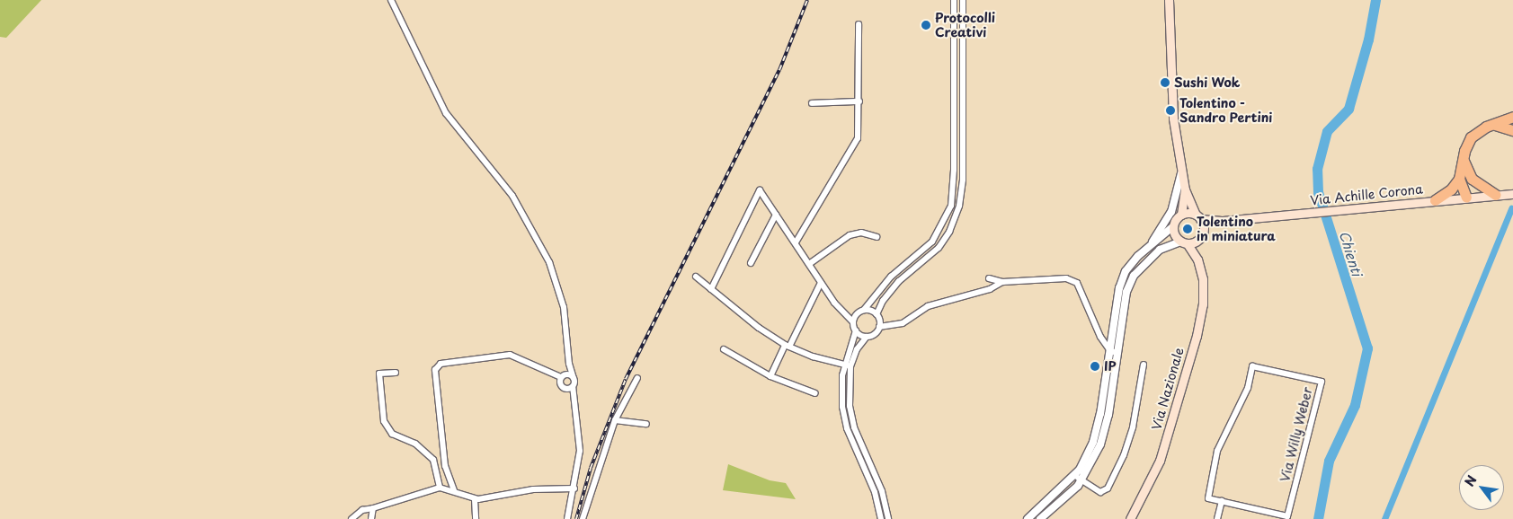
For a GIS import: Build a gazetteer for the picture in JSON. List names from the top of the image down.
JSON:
{
  "streets": {
    "main road": ["Via Achille Corona", "Via Nazionale"],
    "street": ["Via Willy Weber"]
  },
  "crossings": [
    ["Via Achille Corona", "Via Nazionale"]
  ],
  "water": ["Chienti"],
  "places": [
    "Protocolli Creativi",
    "Sushi Wok",
    "Tolentino - Sandro Pertini",
    "Tolentino in miniatura",
    "IP"
  ],
  "north": "top left"
}
